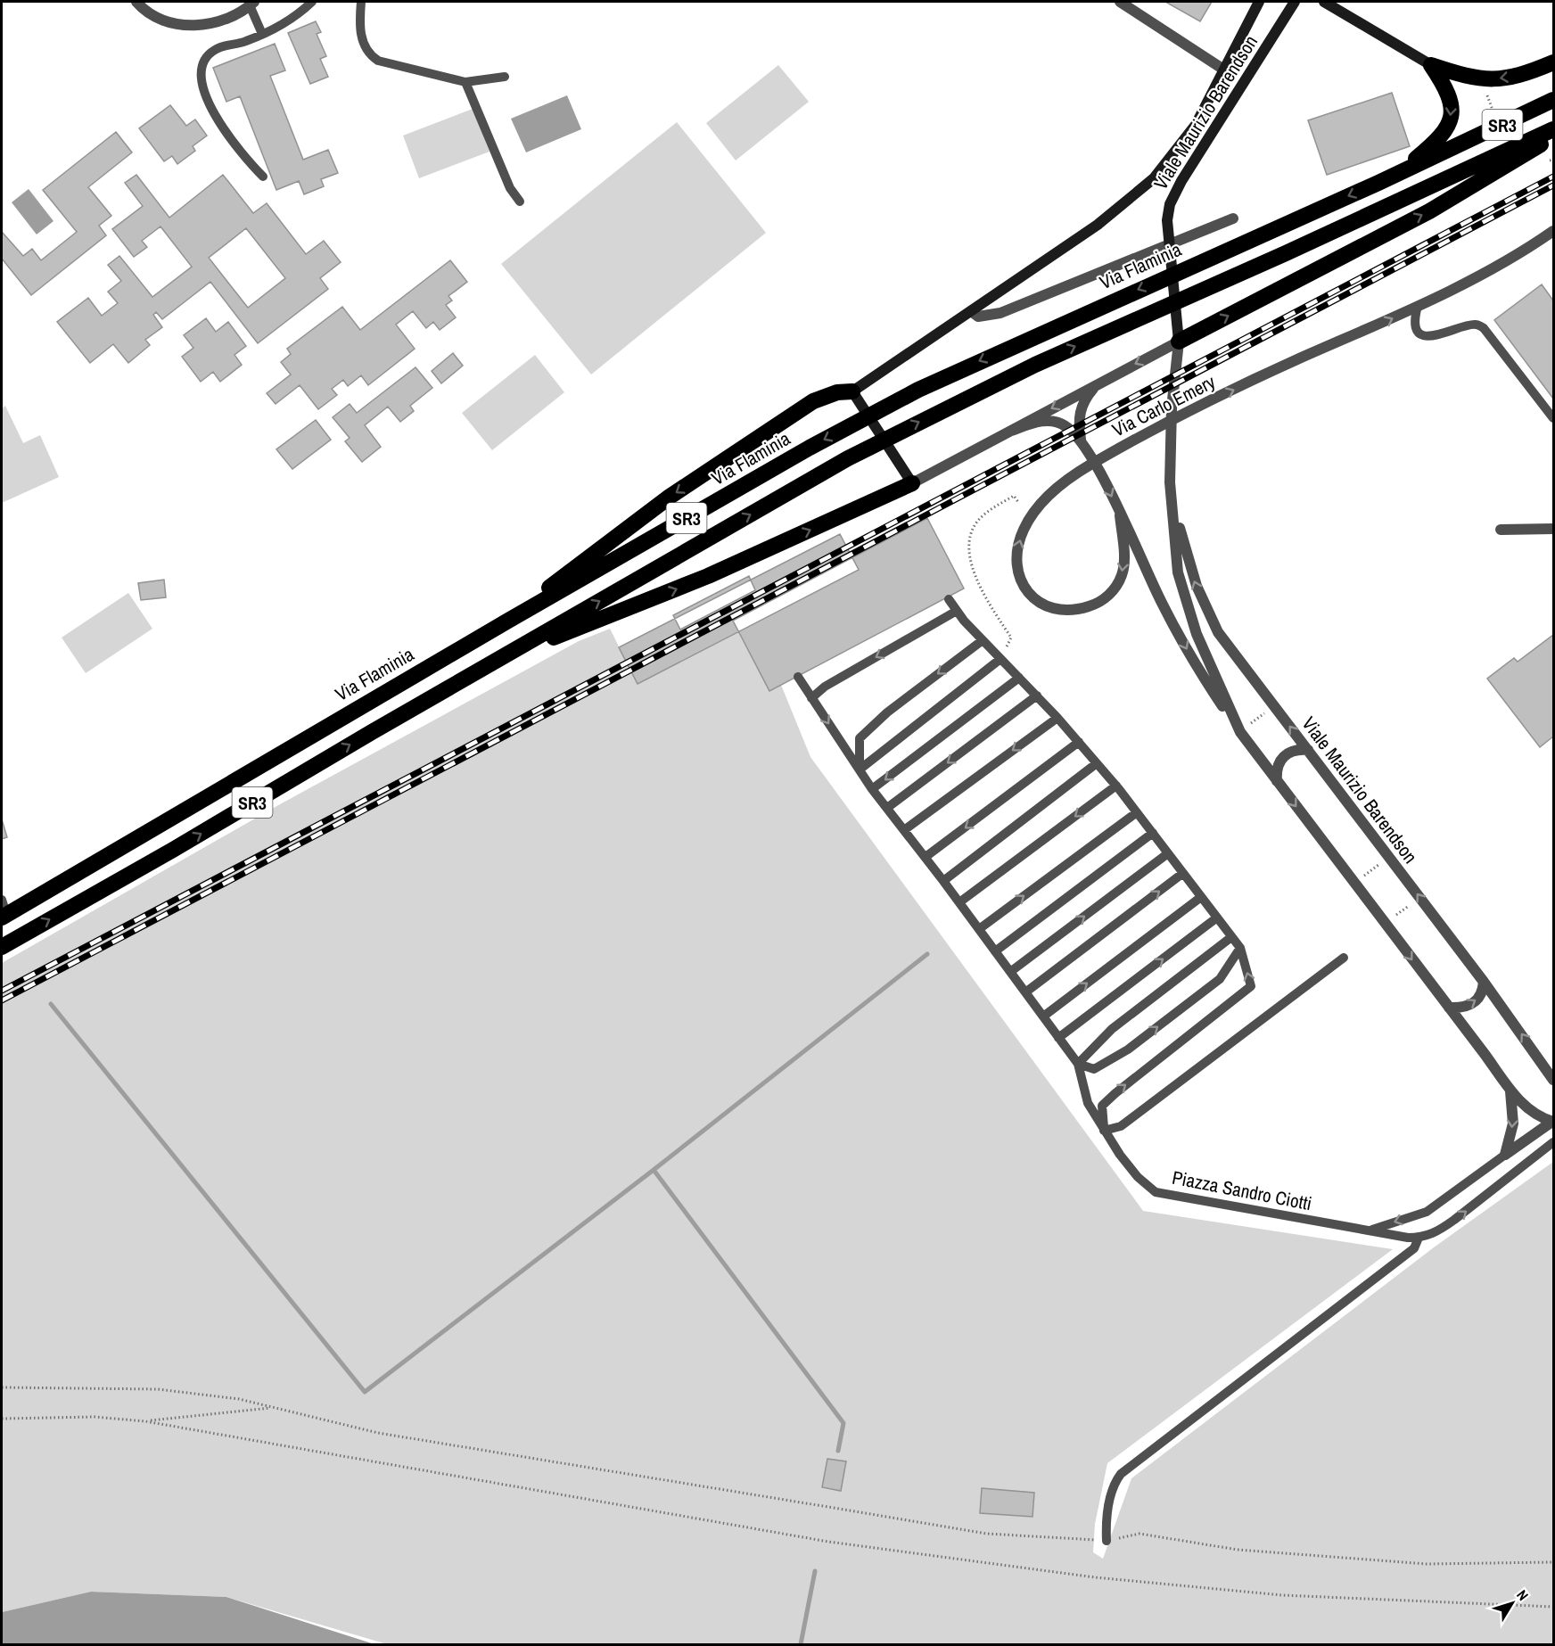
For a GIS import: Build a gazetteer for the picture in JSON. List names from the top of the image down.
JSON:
{
  "streets": {
    "highway": ["SR3", "Via Flaminia"],
    "street": ["Viale Maurizio Barendson", "Via Carlo Emery", "Piazza Sandro Ciotti"]
  },
  "crossings": [
    ["Viale Maurizio Barendson", "Piazza Sandro Ciotti"]
  ],
  "north": "top right"
}
